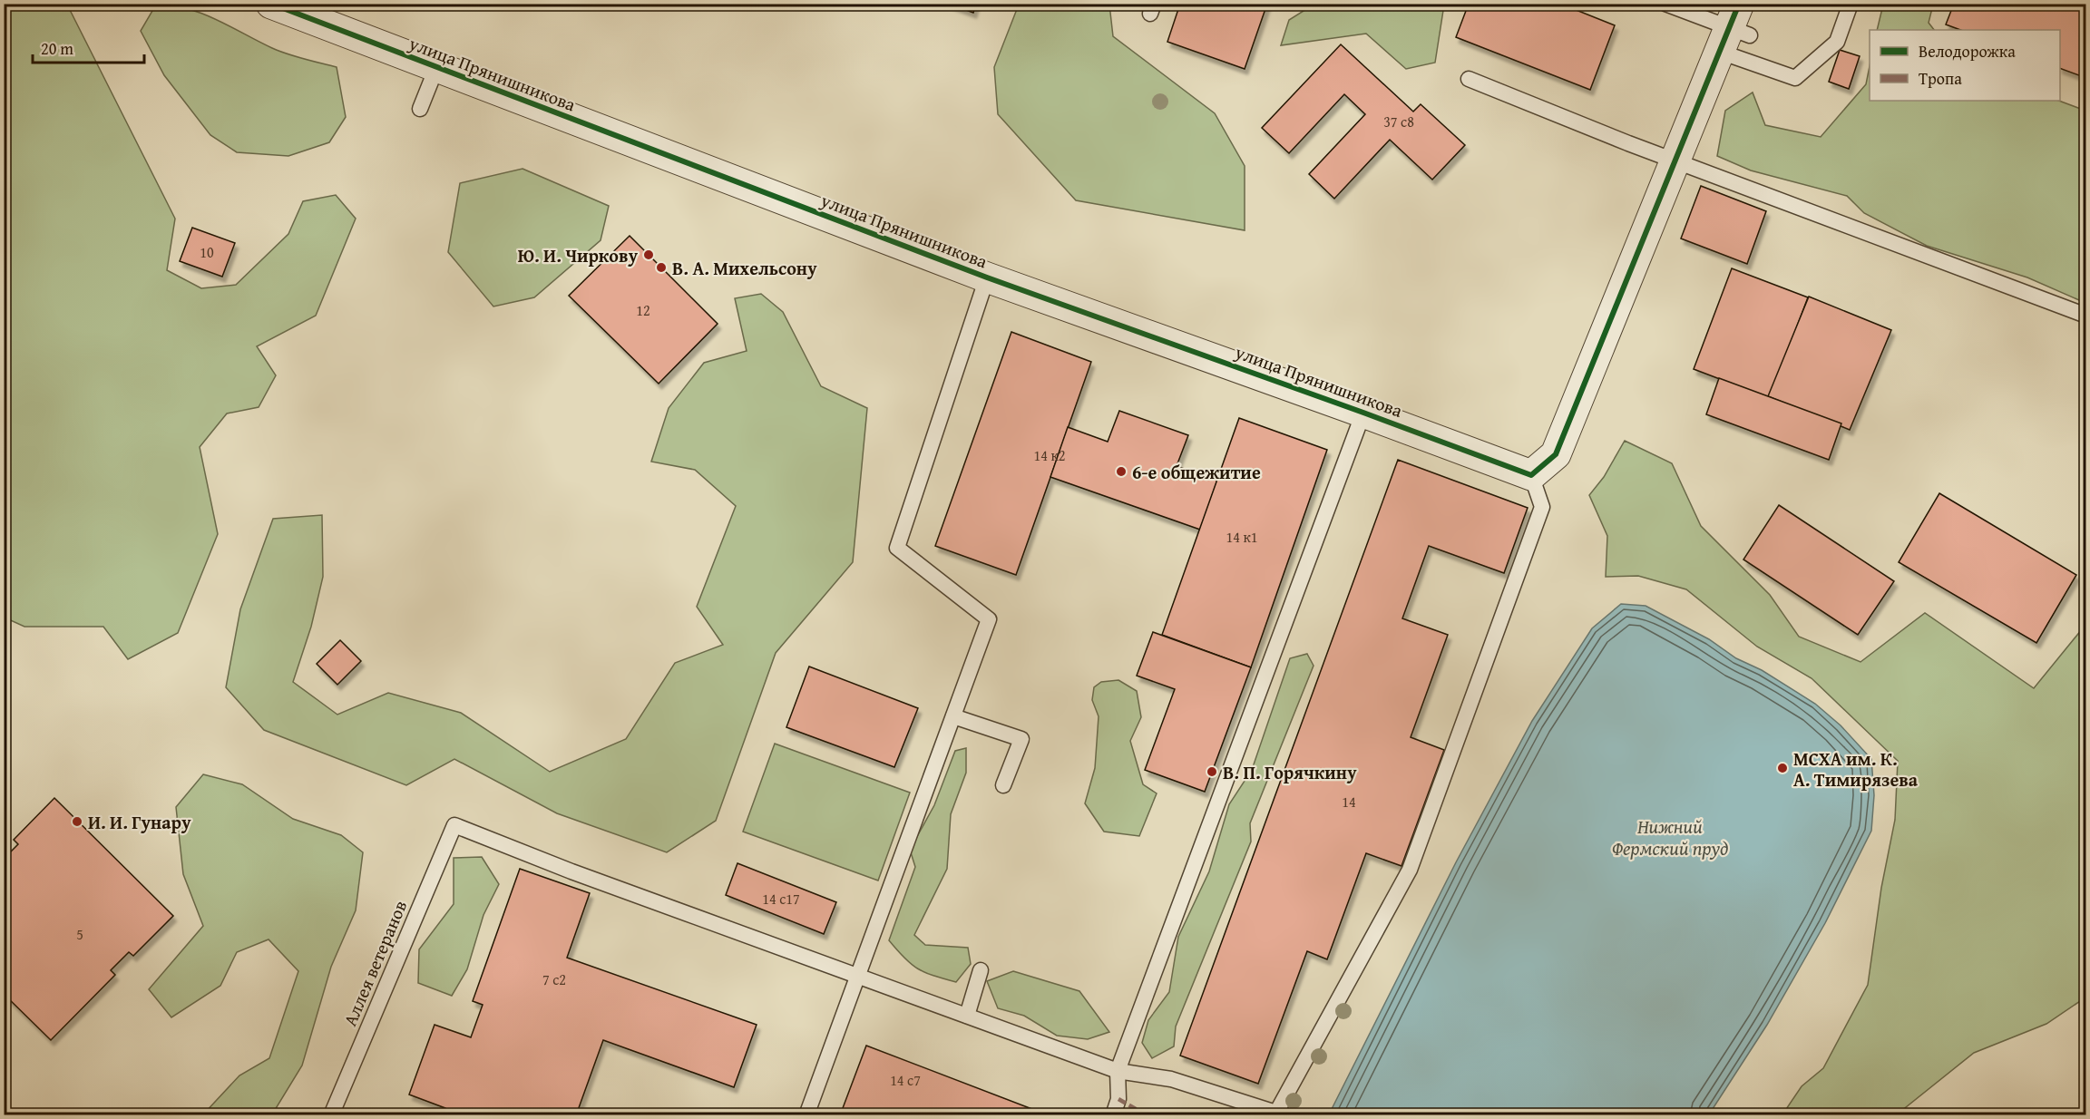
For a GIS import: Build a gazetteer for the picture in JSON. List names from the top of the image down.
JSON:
{
  "streets": {
    "street": ["улица Прянишникова"],
    "lane": ["Аллея ветеранов"]
  },
  "water": ["Нижний Фермский пруд"],
  "places": [
    "Ю. И. Чиркову",
    "В. А. Михельсону",
    "6-е общежитие",
    "МСХА им. К. А. Тимирязева",
    "В. П. Горячкину",
    "И. И. Гунару"
  ],
  "house_numbers": [
    "37 с8",
    "10",
    "12",
    "14 к2",
    "14 к1",
    "14",
    "14 с17",
    "5",
    "7 с2",
    "14 с7"
  ],
  "legend": ["Велодорожка", "Тропа"],
  "scale_bar": "20 m"
}
